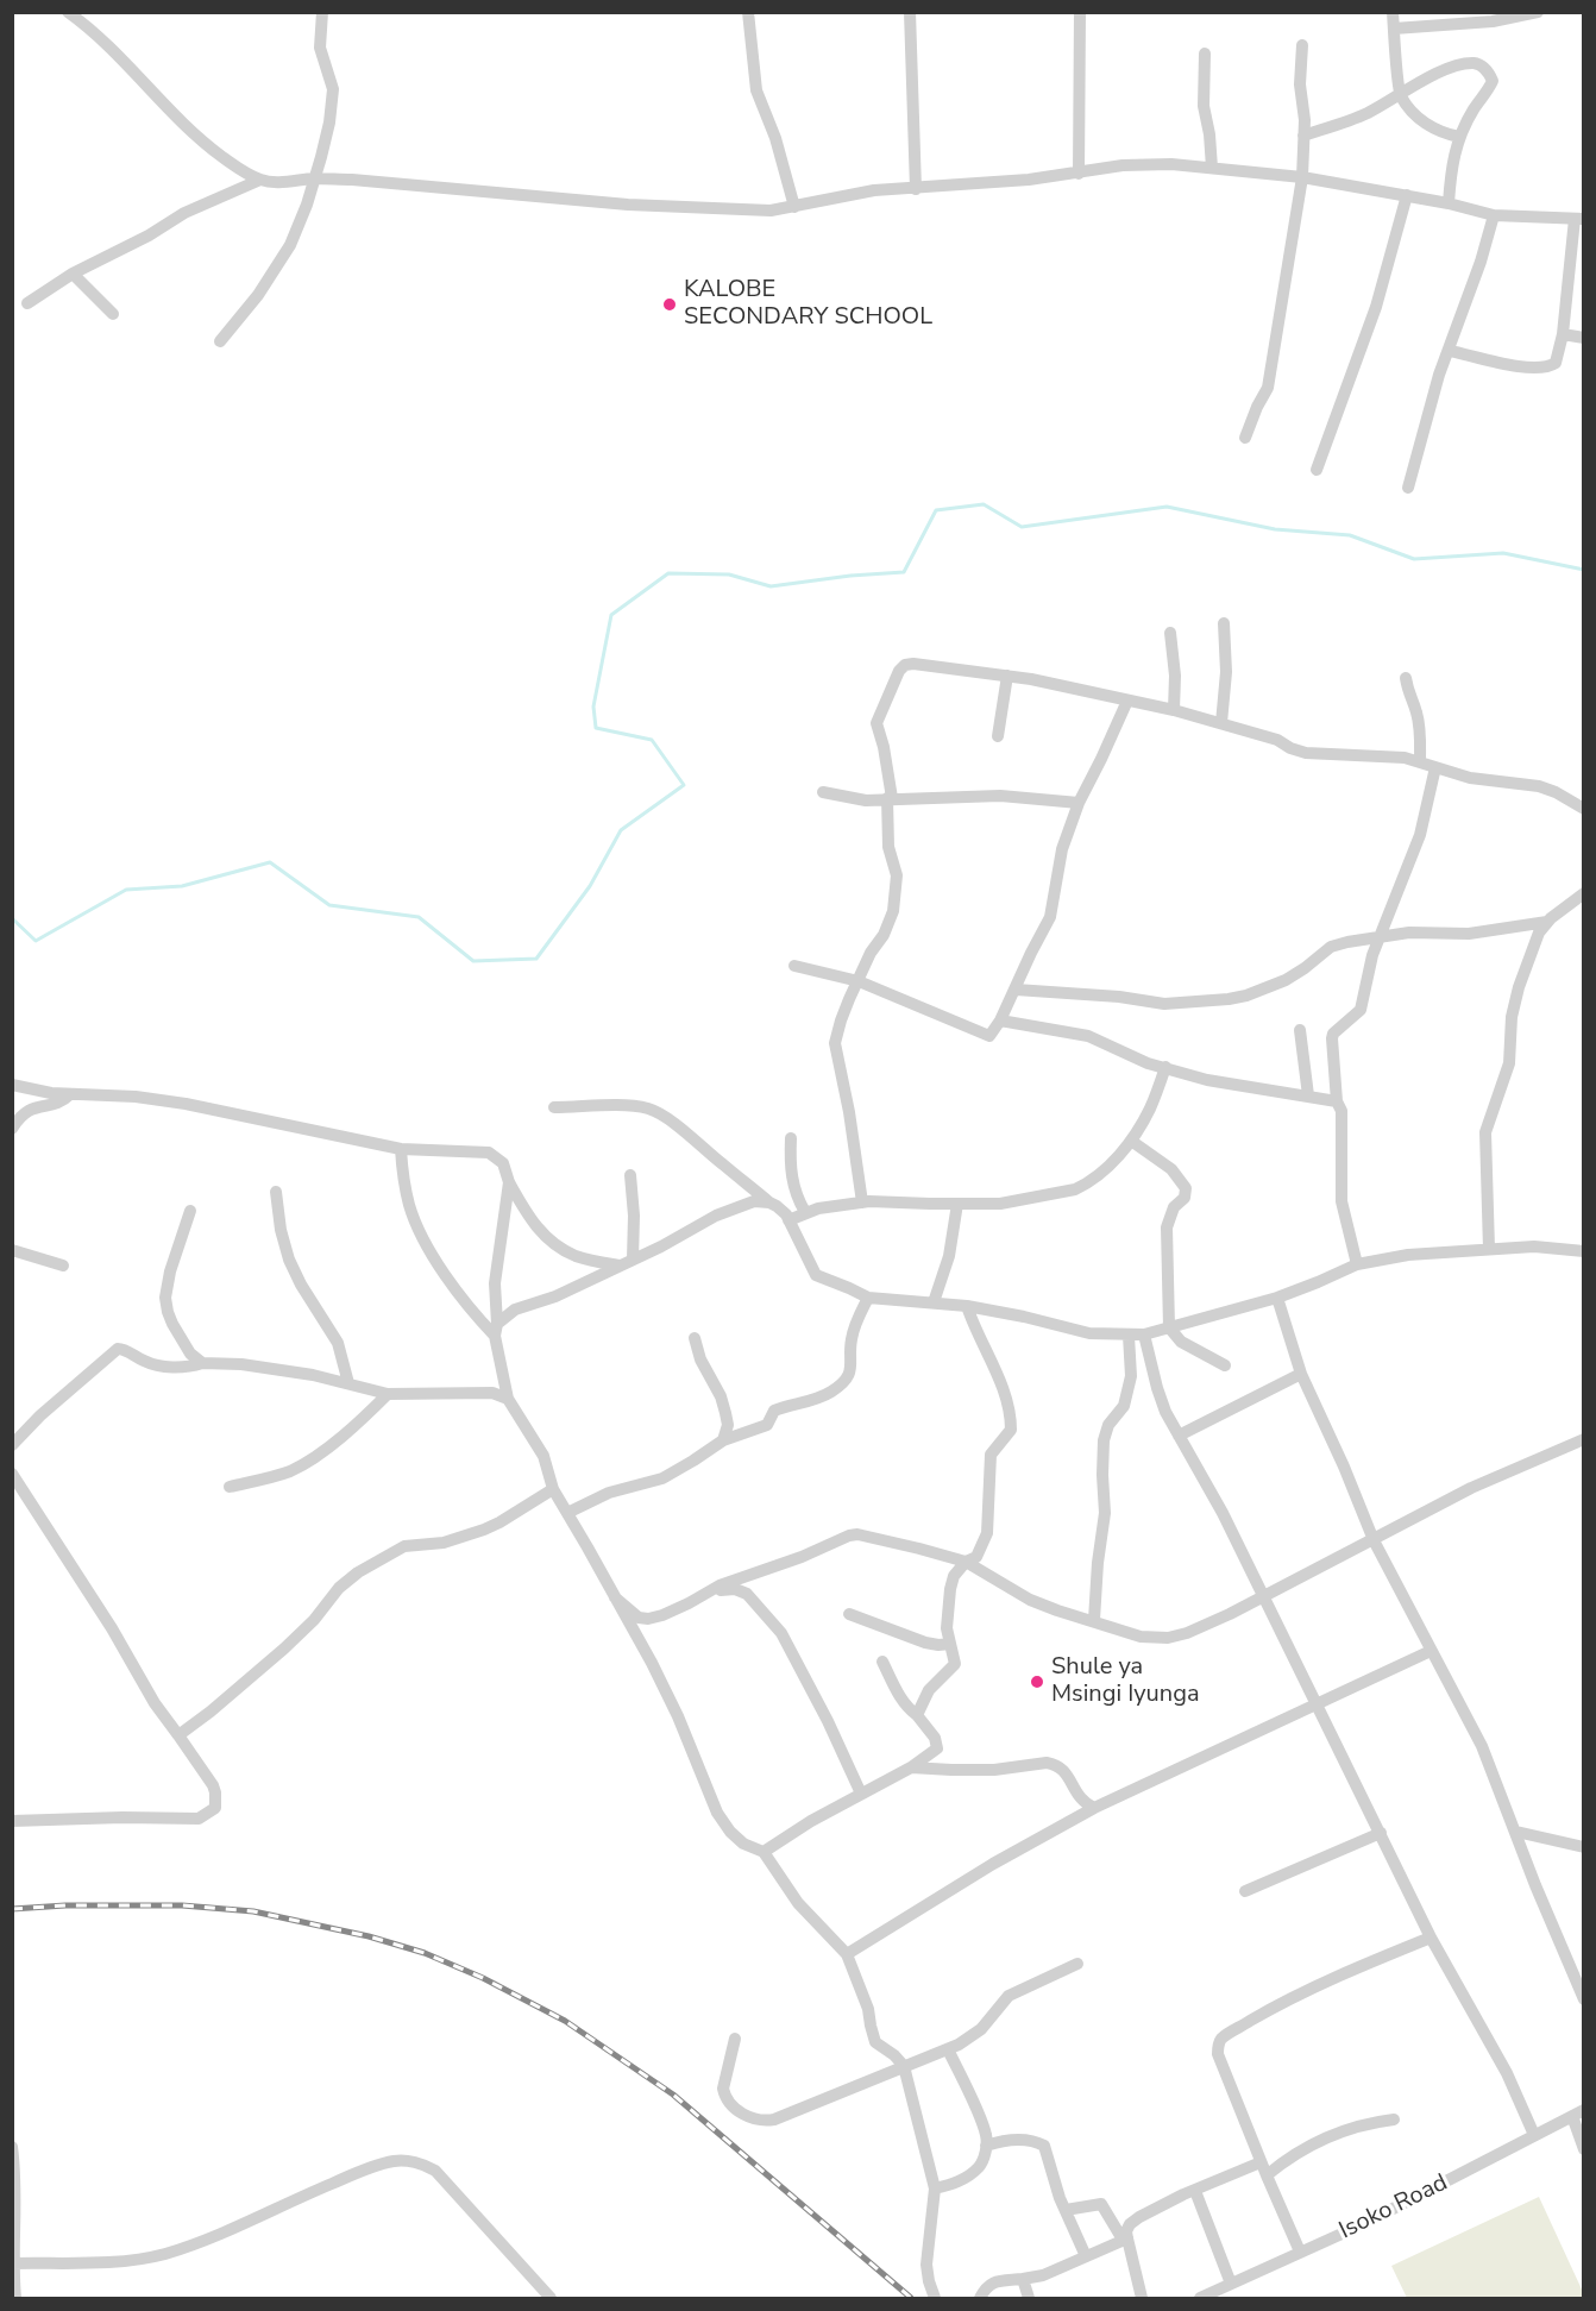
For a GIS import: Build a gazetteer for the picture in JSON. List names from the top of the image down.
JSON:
{
  "streets": {
    "street": ["Isoko Road"]
  },
  "places": ["KALOBE SECONDARY SCHOOL", "Shule ya Msingi Iyunga"]
}
